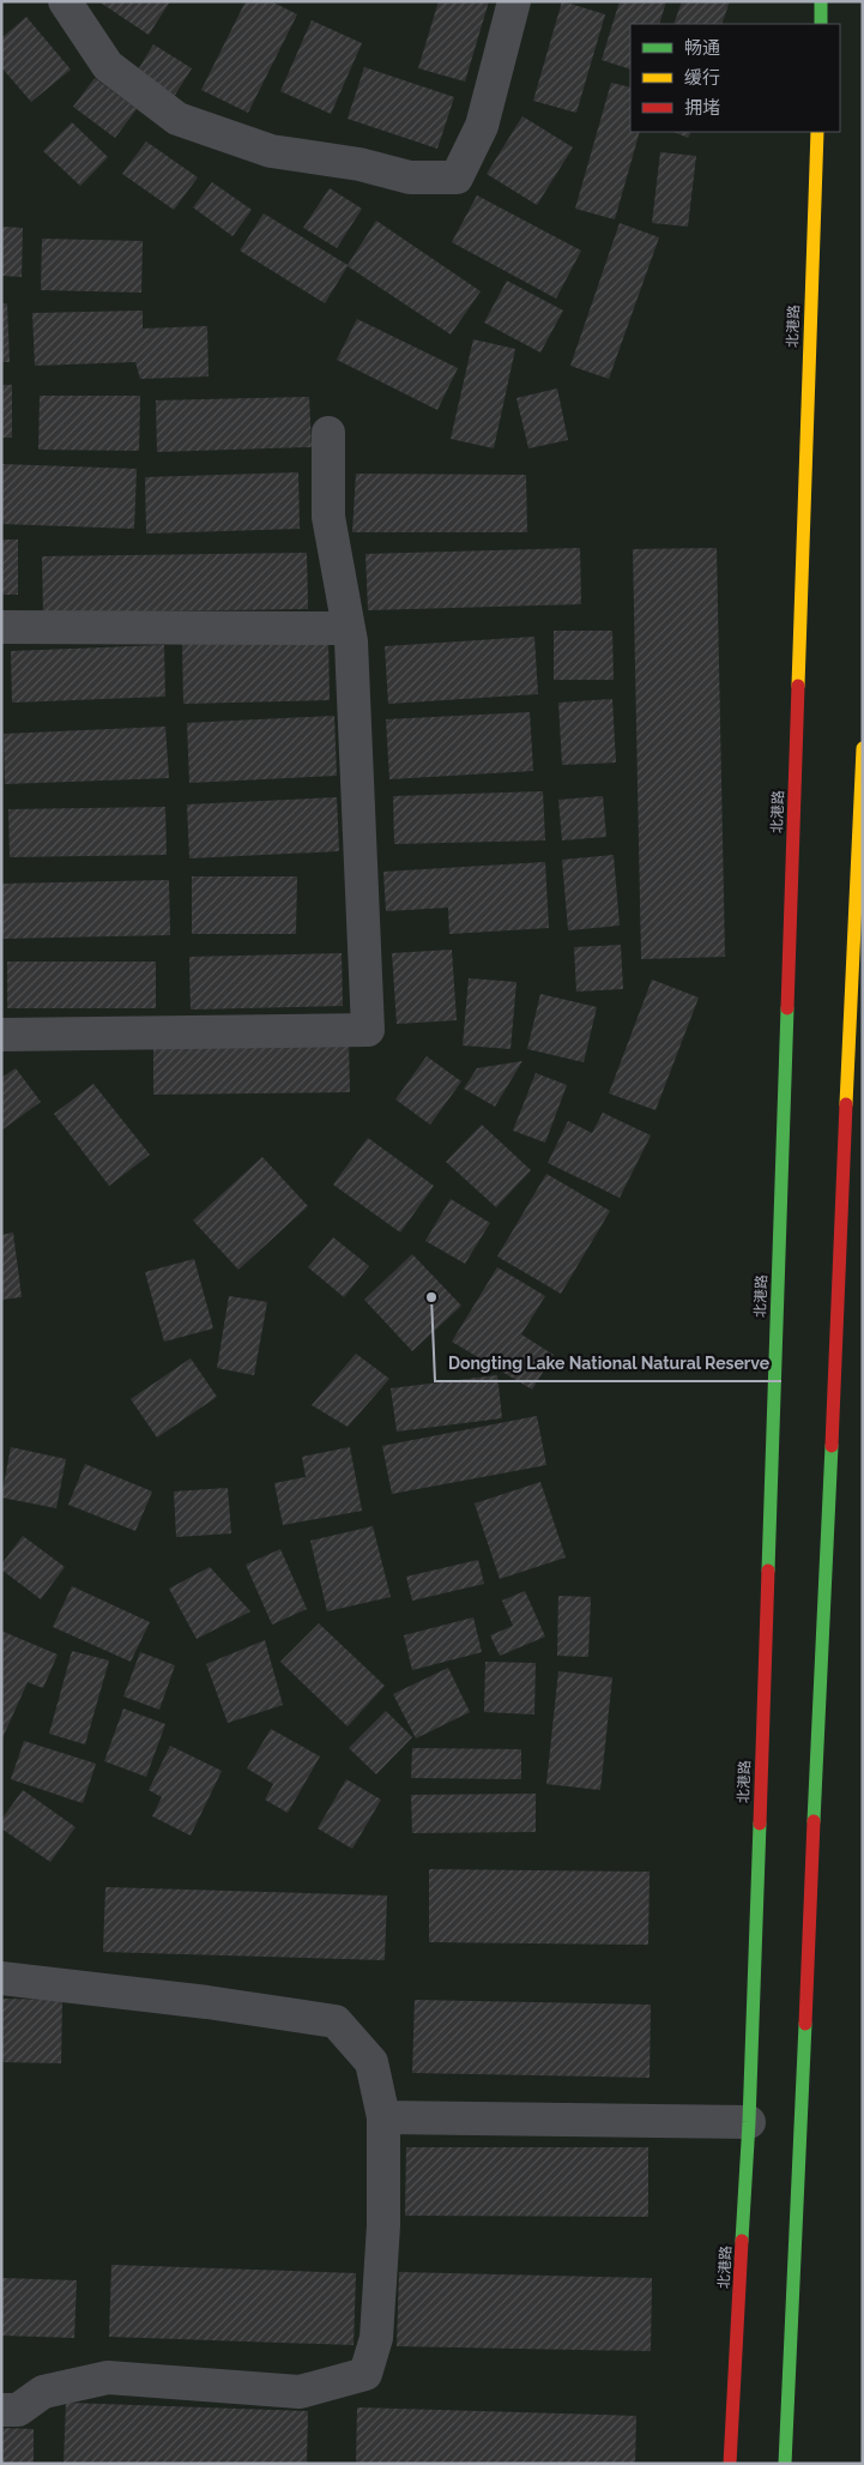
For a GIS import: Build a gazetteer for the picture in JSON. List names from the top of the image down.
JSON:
{
  "streets": {
    "main road": ["北港路"]
  },
  "places": ["Dongting Lake National Natural Reserve"],
  "legend": ["畅通", "缓行", "拥堵"]
}
